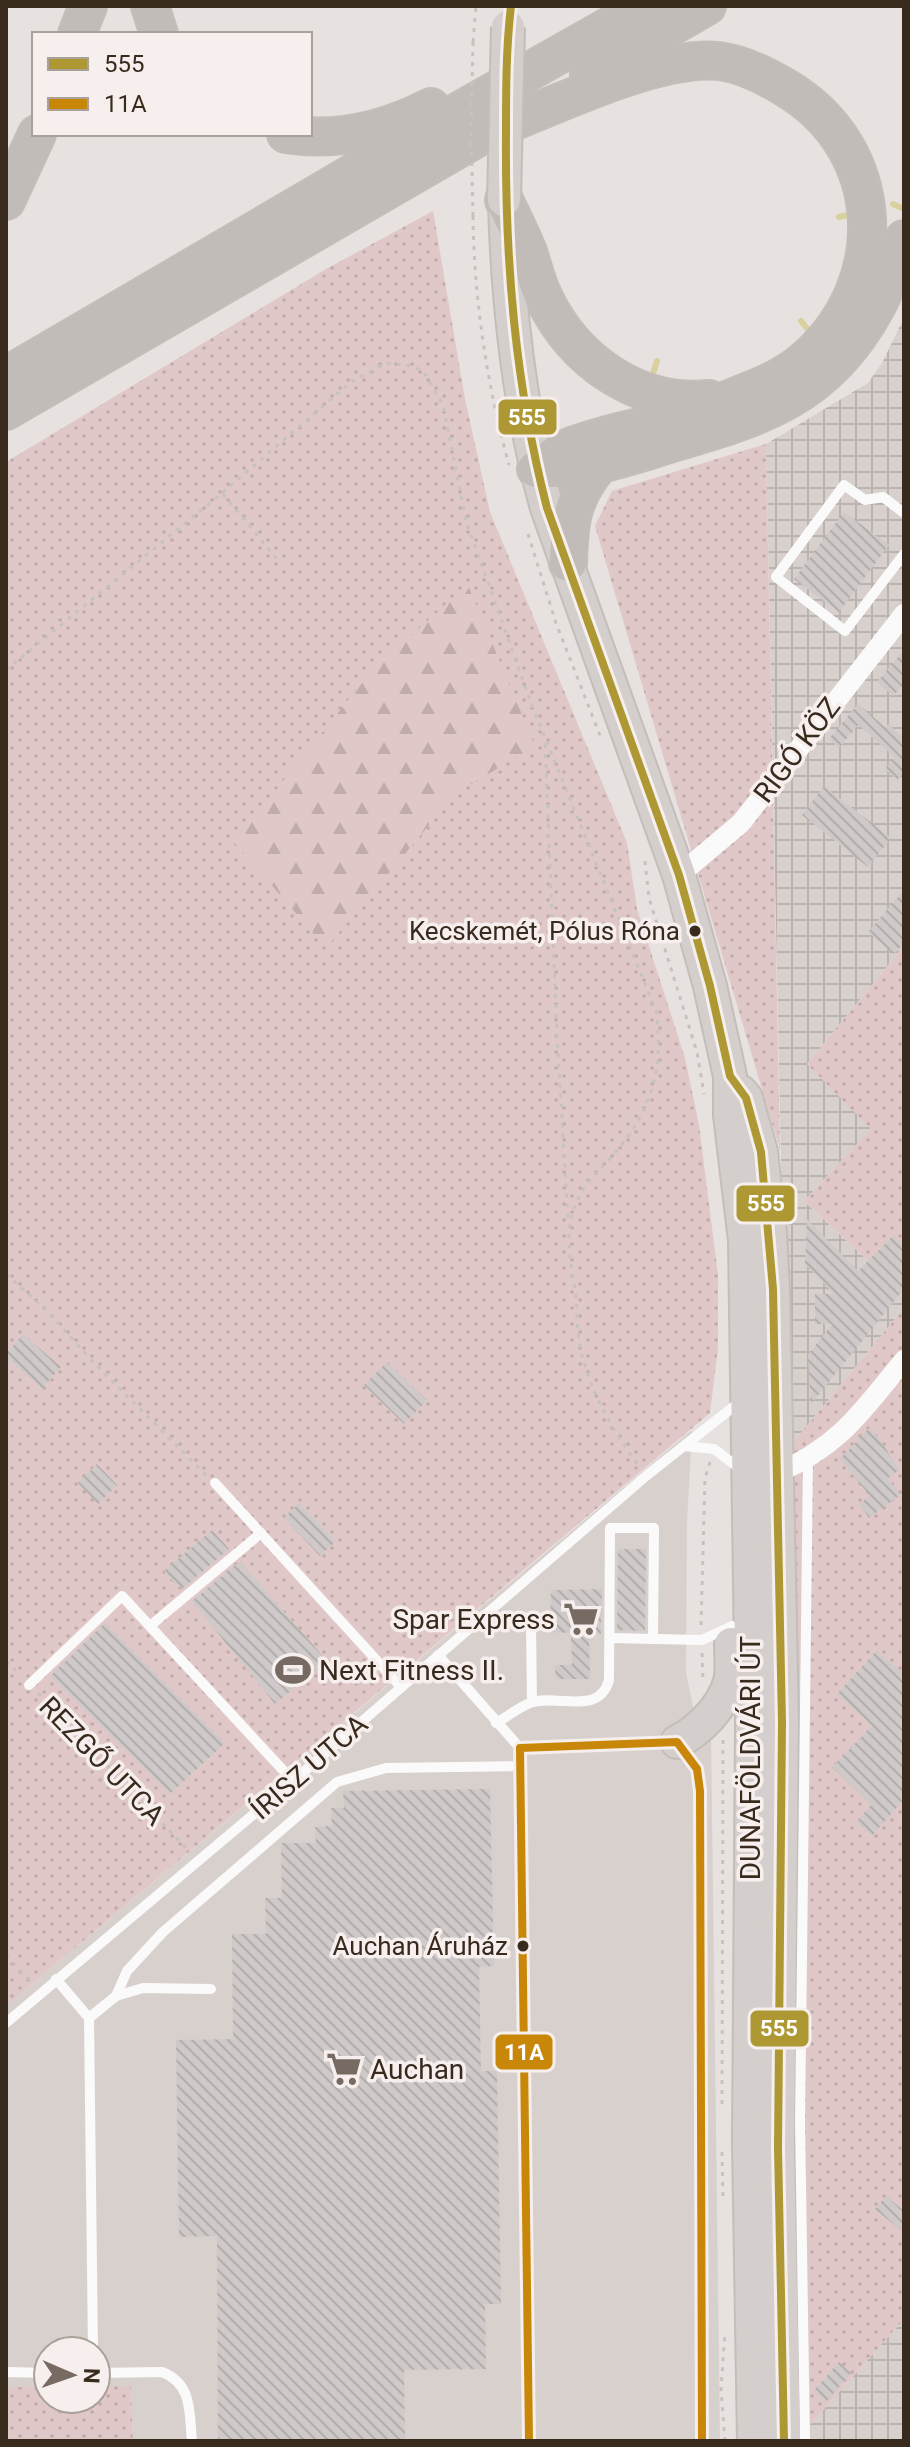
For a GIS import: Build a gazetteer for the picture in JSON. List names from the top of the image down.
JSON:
{
  "streets": {
    "main road": ["DUNAFÖLDVÁRI ÚT"],
    "street": ["RIGÓ KÖZ"],
    "lane": ["ÍRISZ UTCA"],
    "path": ["REZGŐ UTCA"]
  },
  "crossings": [
    ["RIGÓ KÖZ", "DUNAFÖLDVÁRI ÚT"],
    ["DUNAFÖLDVÁRI ÚT", "ÍRISZ UTCA"],
    ["REZGŐ UTCA", "ÍRISZ UTCA"]
  ],
  "places": {
    "other": ["Kecskemét, Pólus Róna", "Auchan Áruház"],
    "supermarket": ["Spar Express", "Auchan"],
    "sports": ["Next Fitness II."]
  },
  "lines": ["transit line 555", "transit line 11A"],
  "legend": ["555", "11A"],
  "north": "right"
}
